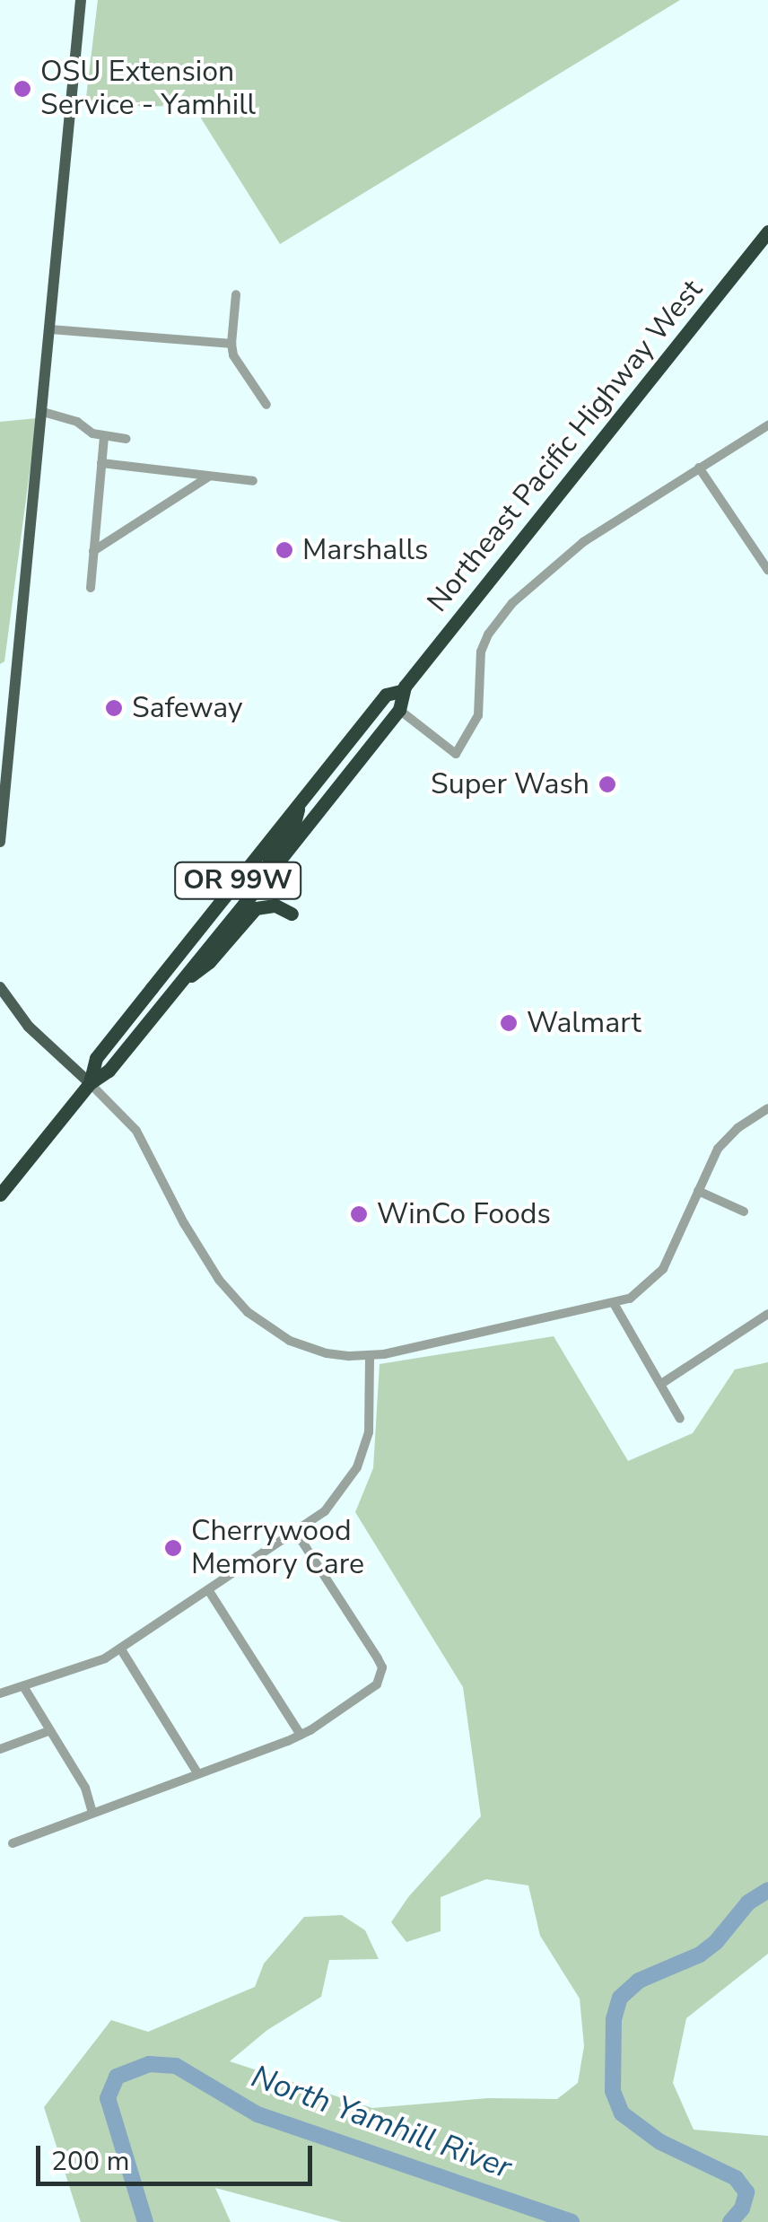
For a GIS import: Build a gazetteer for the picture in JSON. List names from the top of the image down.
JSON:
{
  "streets": {
    "highway": ["Northeast Pacific Highway West", "OR 99W"]
  },
  "water": ["North Yamhill River"],
  "places": [
    "OSU Extension Service - Yamhill",
    "Marshalls",
    "Safeway",
    "Super Wash",
    "Walmart",
    "WinCo Foods",
    "Cherrywood Memory Care"
  ],
  "scale_bar": "200 m"
}
